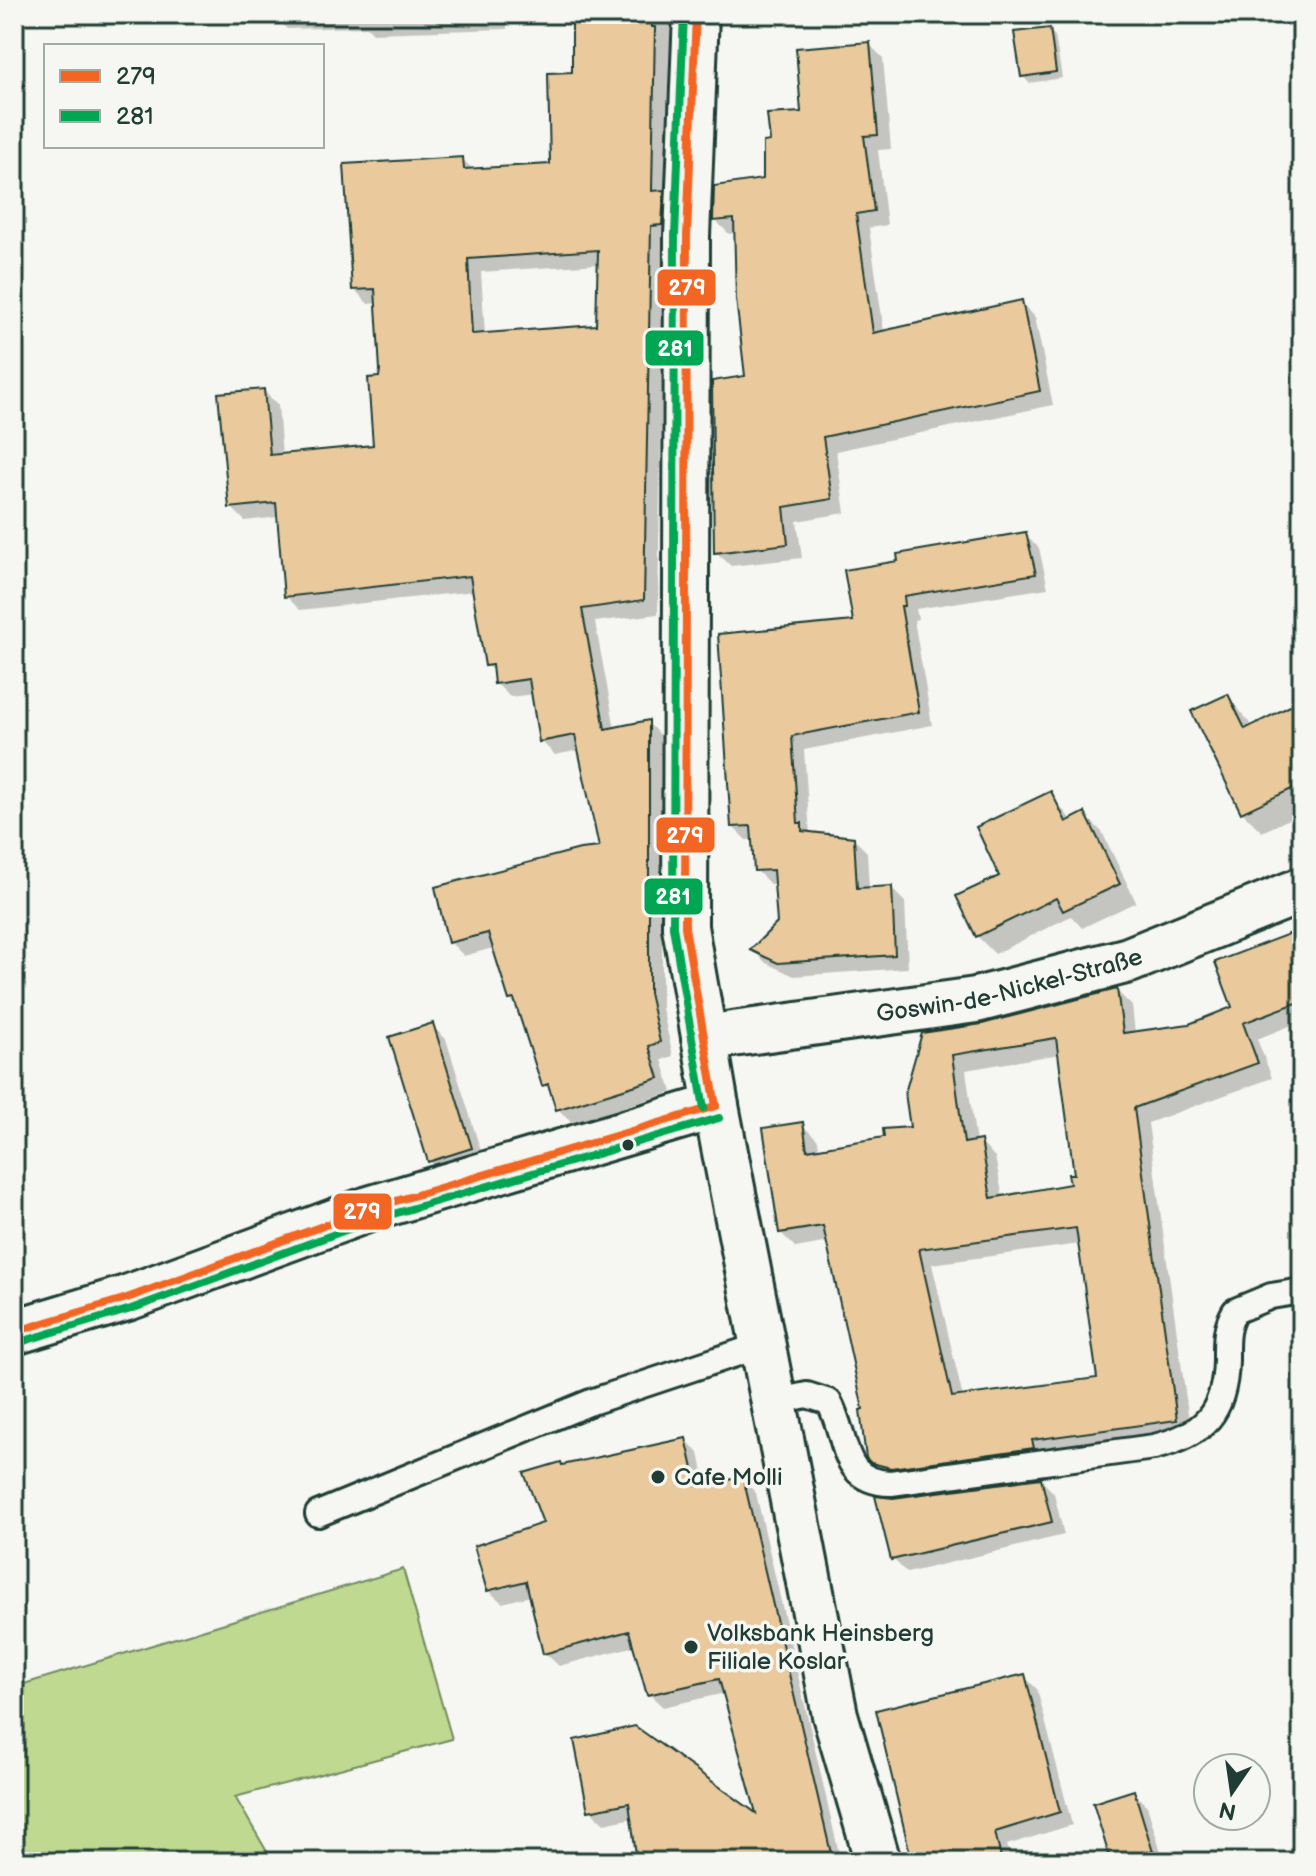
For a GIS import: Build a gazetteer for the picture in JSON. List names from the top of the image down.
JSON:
{
  "streets": {
    "street": ["Goswin-de-Nickel-Straße"]
  },
  "places": ["Cafe Molli", "Volksbank Heinsberg Filiale Koslar"],
  "lines": ["transit line 279", "transit line 281"],
  "legend": ["279", "281"],
  "north": "bottom"
}
